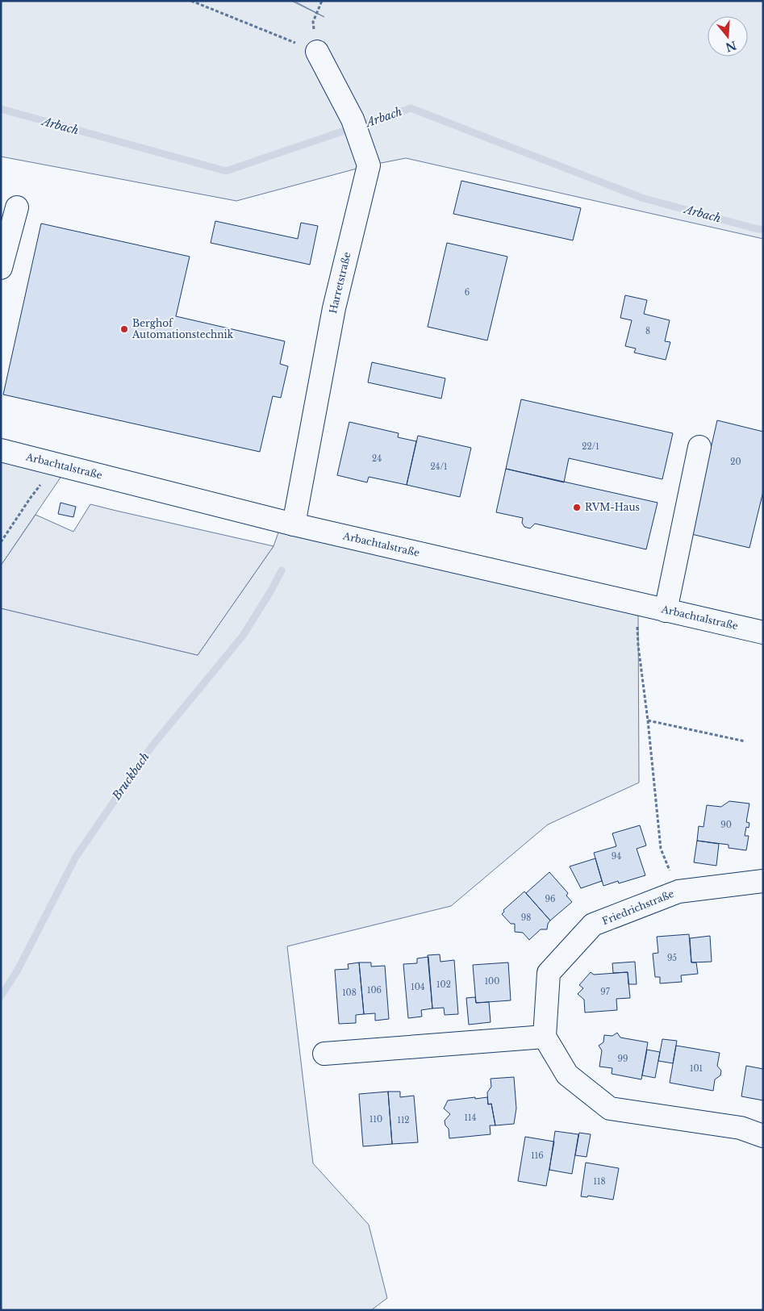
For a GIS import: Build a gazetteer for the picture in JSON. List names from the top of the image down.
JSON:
{
  "streets": {
    "street": ["Harretstraße", "Arbachtalstraße", "Friedrichstraße"]
  },
  "crossings": [
    ["Harretstraße", "Arbachtalstraße"]
  ],
  "water": ["Arbach", "Bruckbach"],
  "places": ["Berghof Automationstechnik", "RVM-Haus"],
  "house_numbers": [
    "6",
    "8",
    "22/1",
    "24",
    "20",
    "24/1",
    "90",
    "94",
    "96",
    "98",
    "95",
    "100",
    "102",
    "104",
    "106",
    "97",
    "108",
    "99",
    "101",
    "114",
    "110",
    "112",
    "116",
    "118"
  ],
  "north": "bottom"
}
